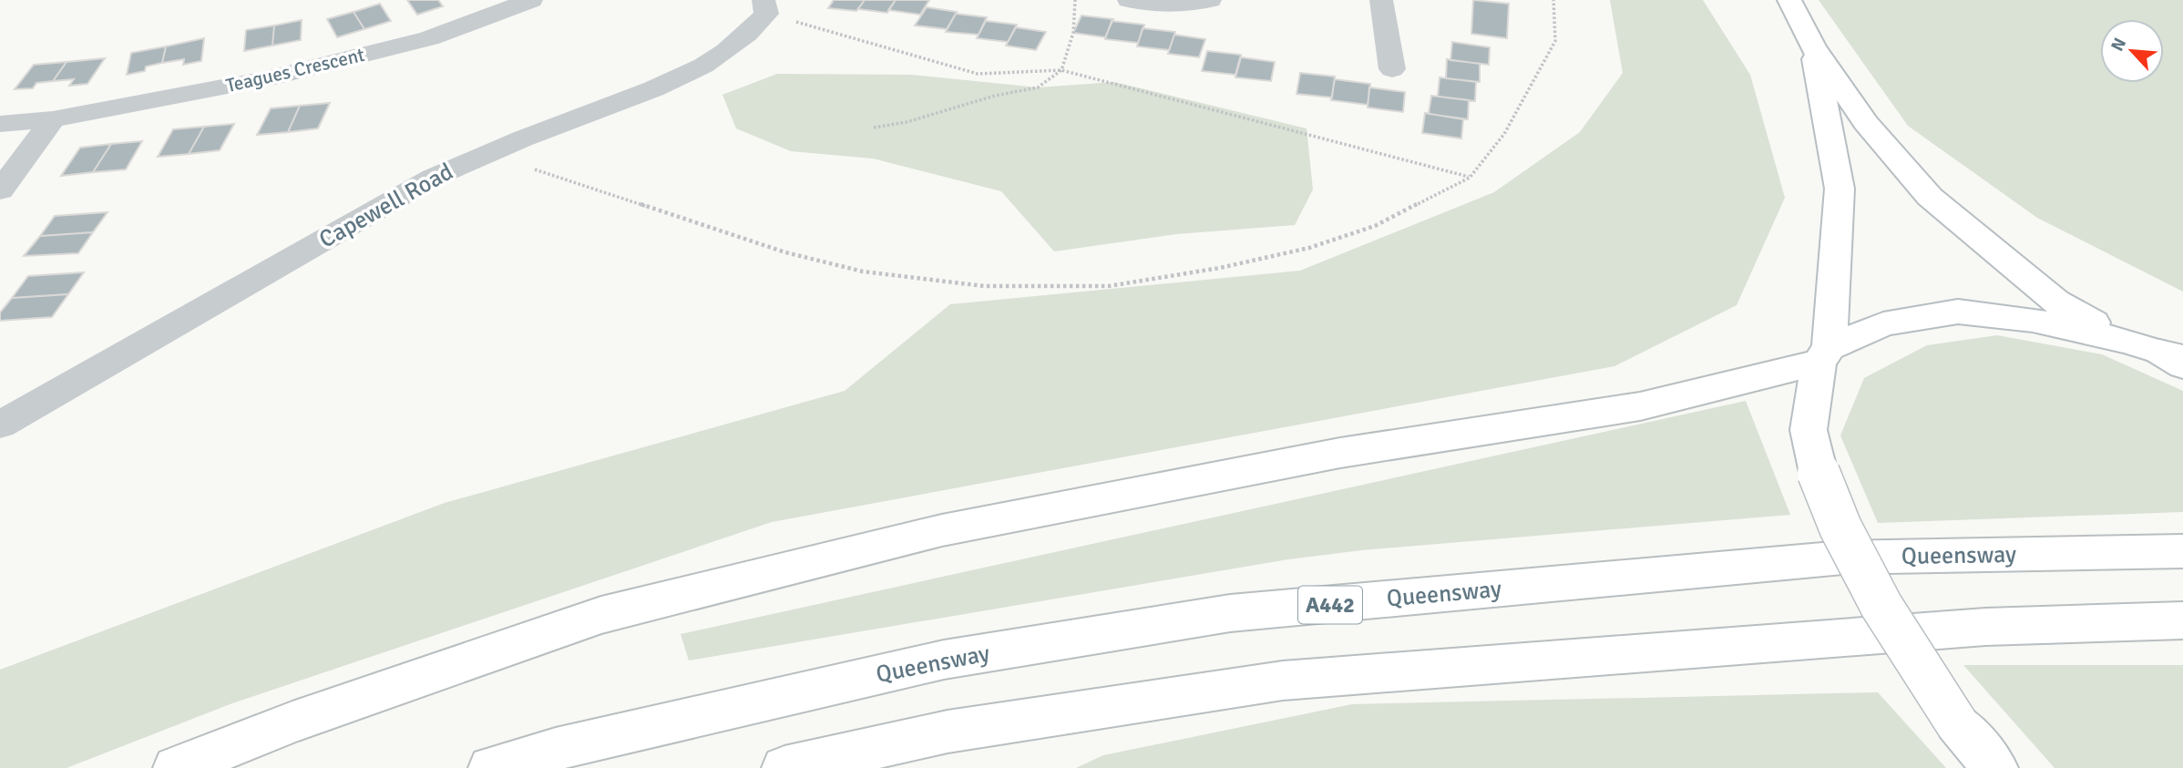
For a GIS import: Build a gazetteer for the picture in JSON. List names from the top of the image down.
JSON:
{
  "streets": {
    "main road": ["Queensway", "A442"],
    "street": ["Teagues Crescent", "Capewell Road"]
  },
  "north": "top left"
}
